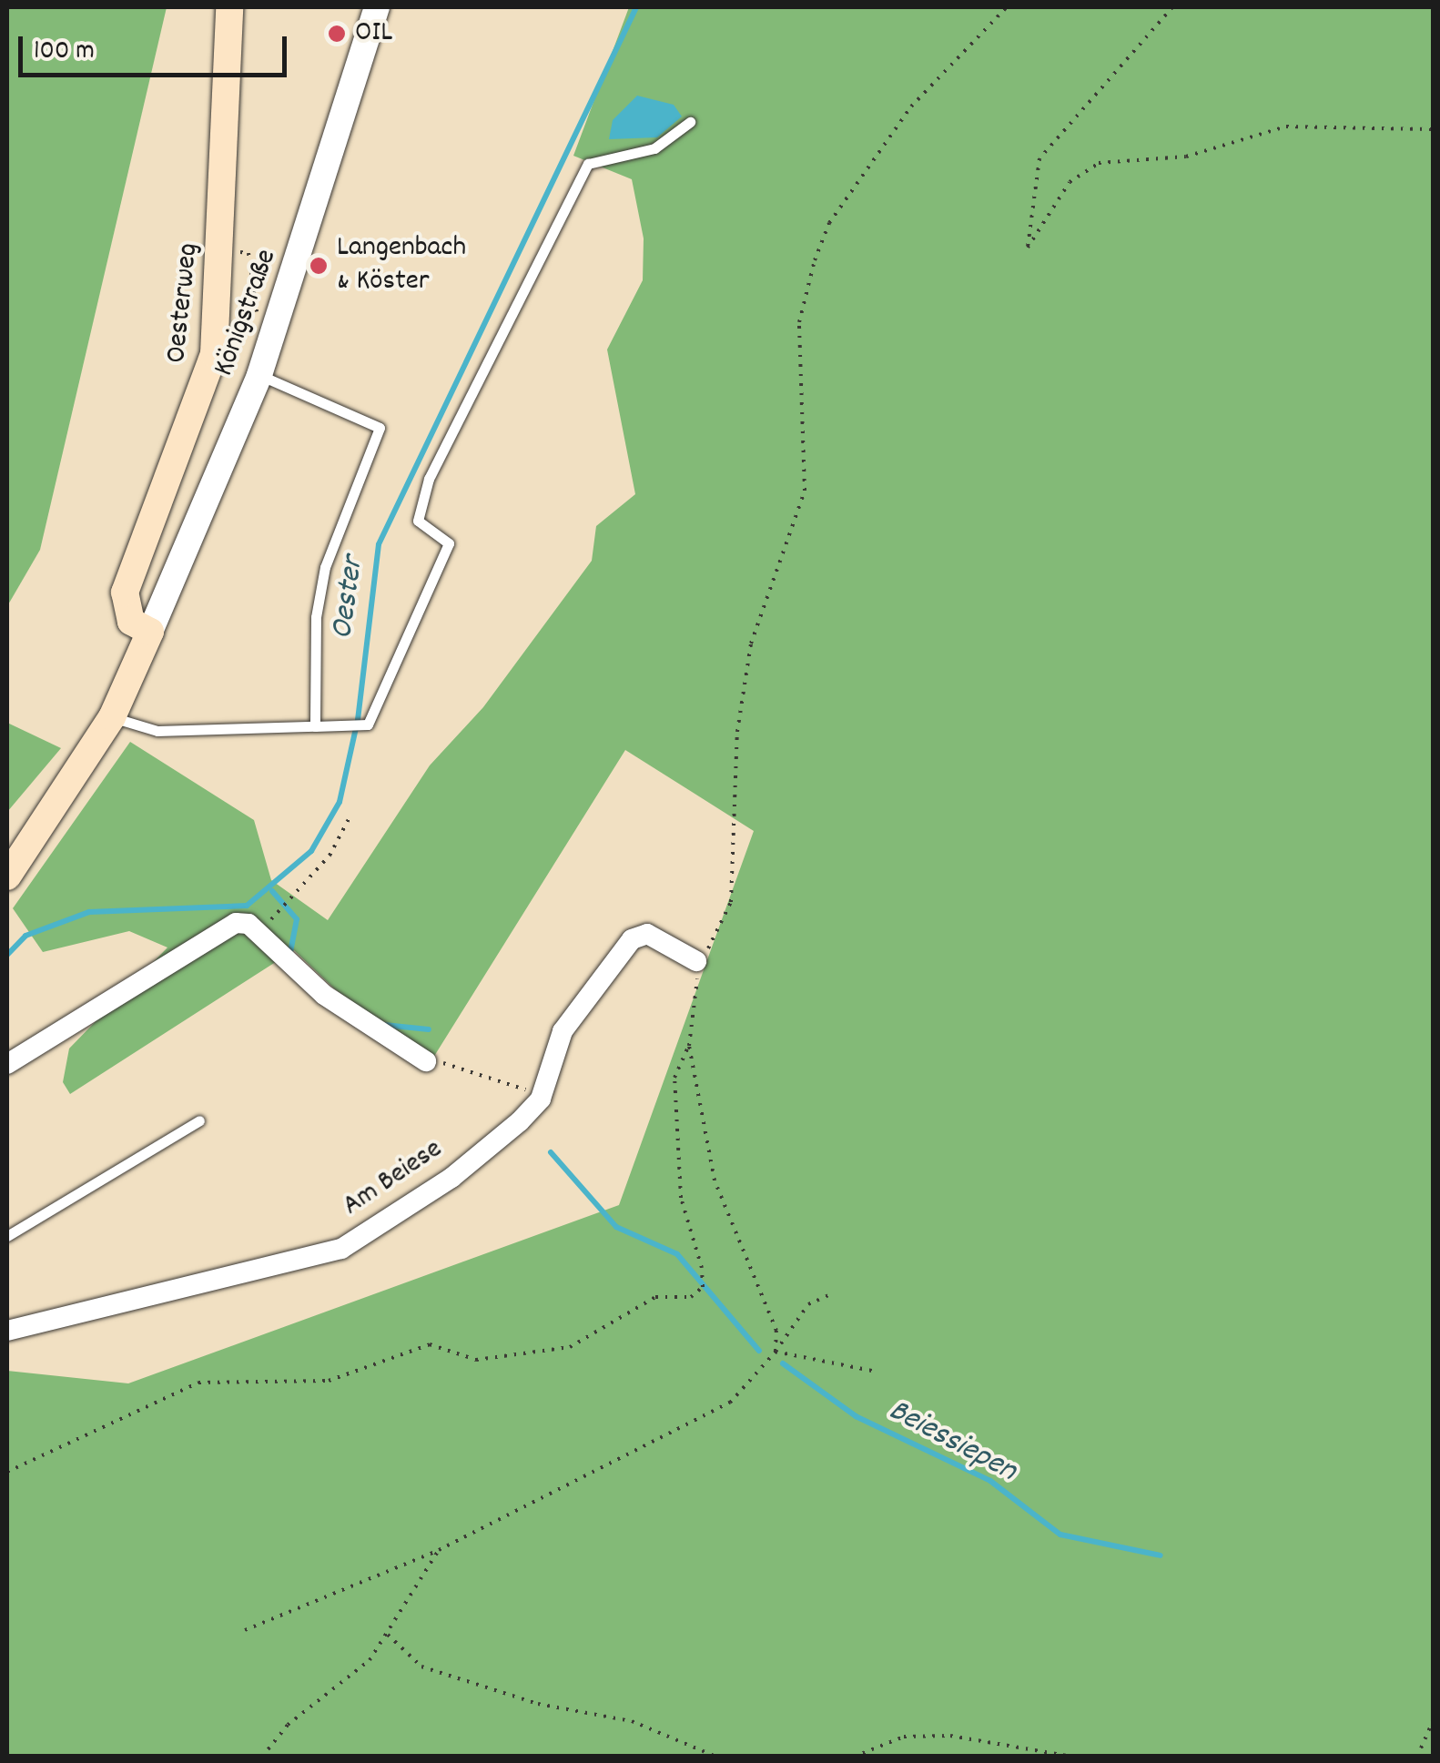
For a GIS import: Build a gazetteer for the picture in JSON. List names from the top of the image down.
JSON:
{
  "streets": {
    "main road": ["Oesterweg"],
    "street": ["Königstraße", "Am Beiese"]
  },
  "crossings": [
    ["Oesterweg", "Königstraße"]
  ],
  "water": ["Oester", "Beiessiepen"],
  "places": ["OIL", "Langenbach & Köster"],
  "scale_bar": "100 m"
}
